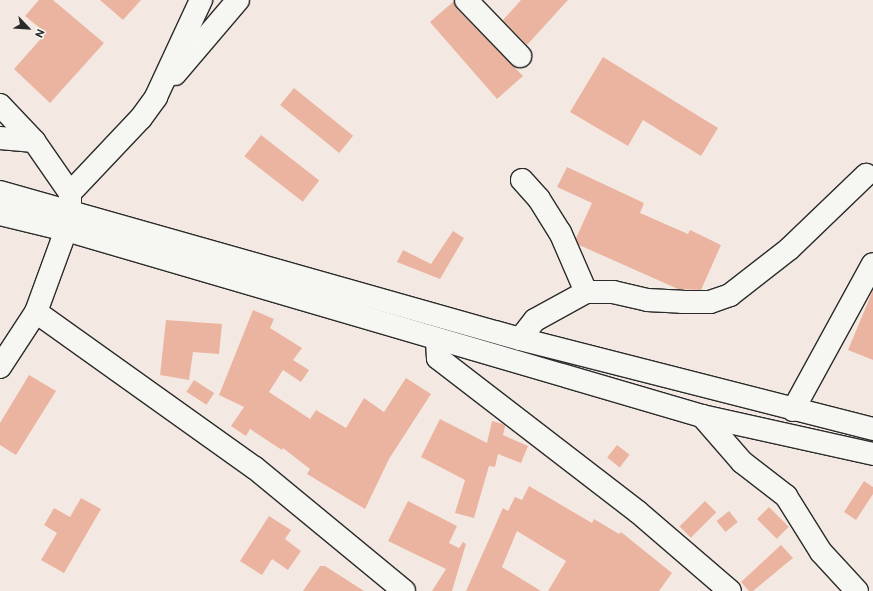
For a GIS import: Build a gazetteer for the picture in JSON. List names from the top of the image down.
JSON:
{
  "north": "bottom right"
}
